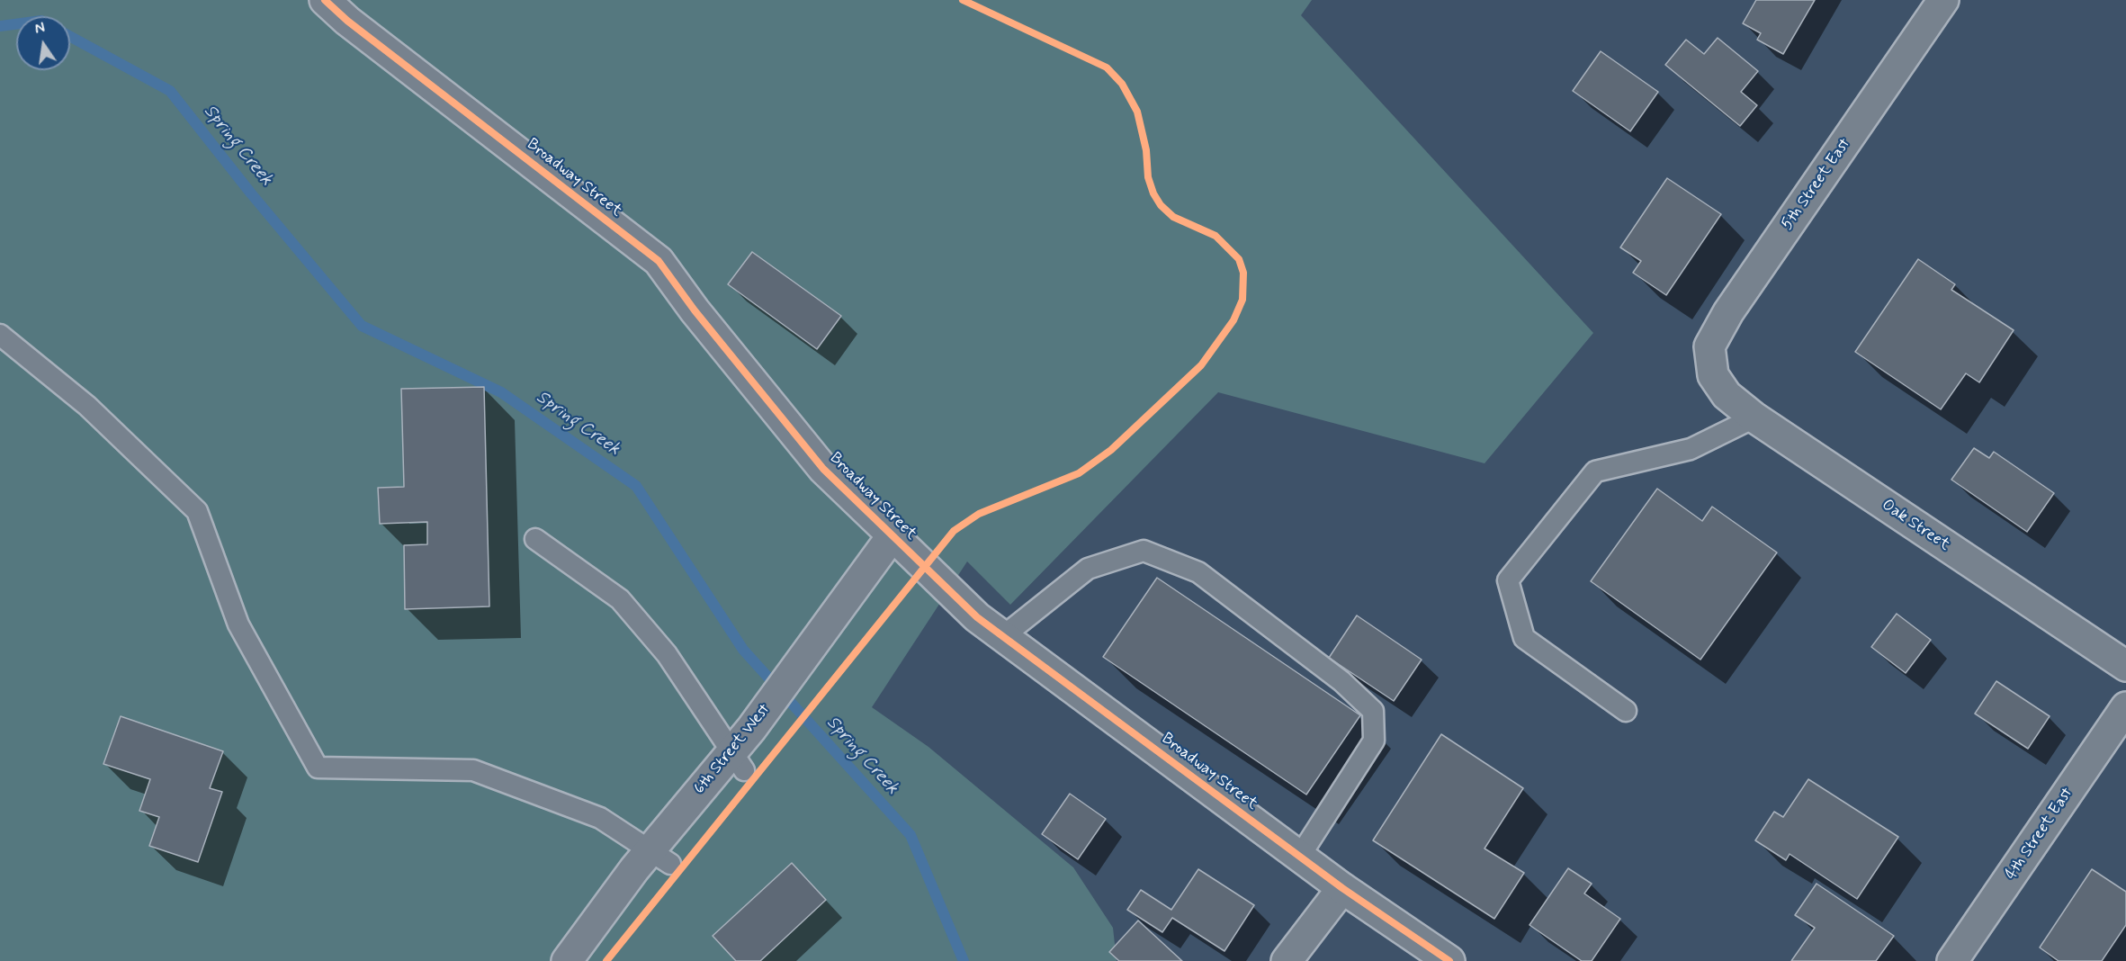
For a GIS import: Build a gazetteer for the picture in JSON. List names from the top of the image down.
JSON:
{
  "streets": {
    "street": [
      "Broadway Street",
      "5th Street East",
      "Oak Street",
      "6th Street West",
      "4th Street East"
    ]
  },
  "crossings": [
    ["Broadway Street", "6th Street West"],
    ["5th Street East", "Oak Street"]
  ],
  "water": ["Spring Creek"],
  "north": "top"
}
